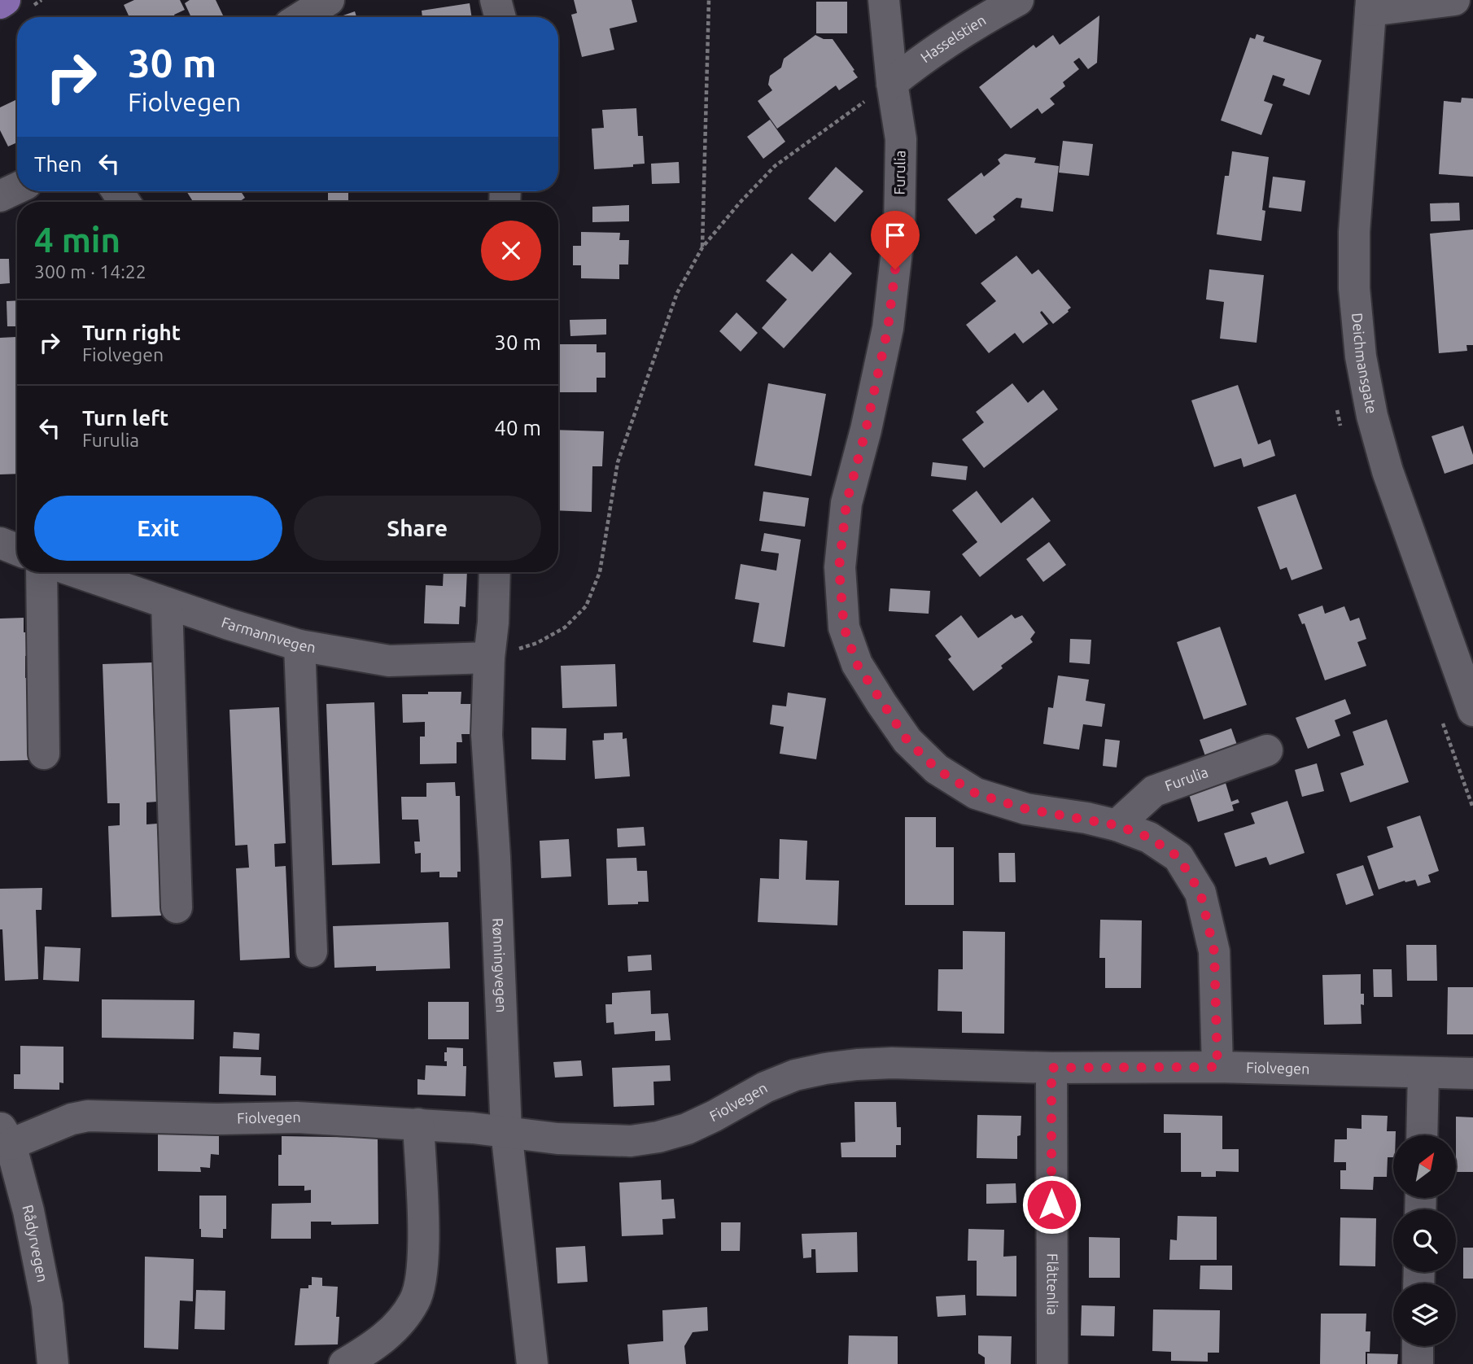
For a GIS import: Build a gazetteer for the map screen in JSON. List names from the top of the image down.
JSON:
{
  "streets": {
    "street": [
      "Hasselstien",
      "Furulia",
      "Deichmansgate",
      "Farmannvegen",
      "Rønningvegen",
      "Fiolvegen",
      "Rådyrvegen",
      "Flåttenlia"
    ]
  },
  "crossings": [
    ["Hasselstien", "Furulia"],
    ["Furulia", "Fiolvegen"],
    ["Farmannvegen", "Rønningvegen"],
    ["Rønningvegen", "Fiolvegen"],
    ["Fiolvegen", "Rådyrvegen"],
    ["Fiolvegen", "Flåttenlia"]
  ],
  "north": "top right",
  "page": {
    "turn": ["30 m", "Fiolvegen"],
    "then": "Then",
    "heading": ["4 min", "300 m · 14:22"],
    "list": [
      {
        "name": "Turn right",
        "note": "Fiolvegen",
        "value": "30 m"
      },
      {
        "name": "Turn left",
        "note": "Furulia",
        "value": "40 m"
      }
    ],
    "buttons": ["Exit", "Share"]
  }
}
